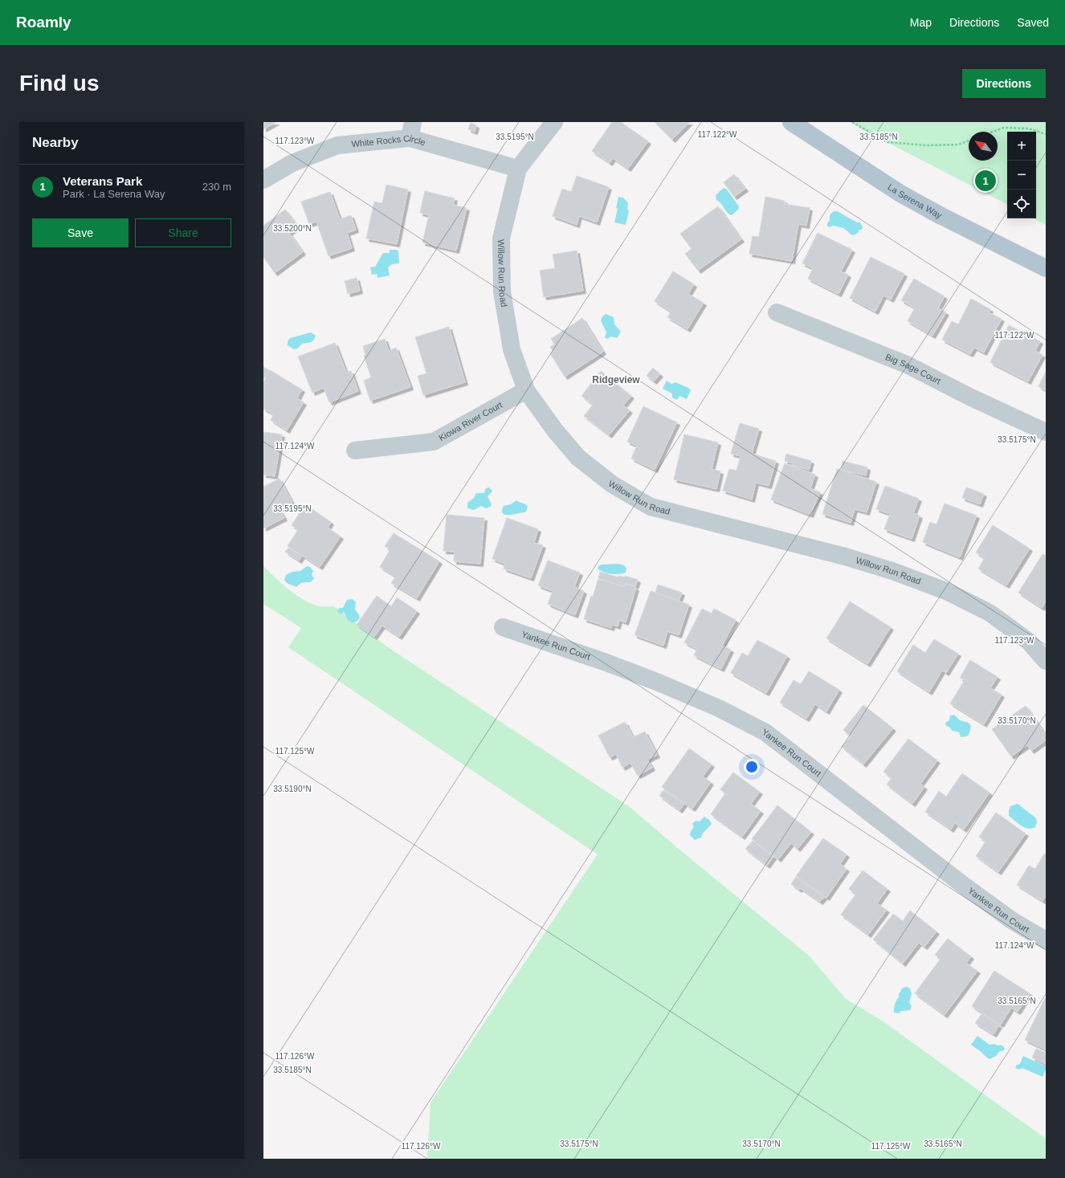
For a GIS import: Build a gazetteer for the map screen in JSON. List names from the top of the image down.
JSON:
{
  "streets": {
    "main road": ["La Serena Way"],
    "street": [
      "White Rocks Circle",
      "Willow Run Road",
      "Big Sage Court",
      "Kiowa River Court",
      "Yankee Run Court"
    ]
  },
  "crossings": [
    ["White Rocks Circle", "Willow Run Road"],
    ["Willow Run Road", "Kiowa River Court"]
  ],
  "districts": ["Ridgeview"],
  "north": "top left",
  "page": {
    "header": "Roamly",
    "nav": ["Map", "Directions", "Saved"],
    "buttons": [
      "Directions",
      ["Save", "Share"]
    ],
    "title": "Find us",
    "heading": "Nearby",
    "map_buttons": ["+", "−"],
    "list": [
      {
        "mark": "1",
        "name": "Veterans Park",
        "note": "Park · La Serena Way",
        "value": "230 m"
      }
    ],
    "pins": "1"
  },
  "coordinates": [
    "117.122°W",
    "33.5195°N",
    "33.5185°N",
    "117.123°W",
    "33.5200°N",
    "33.5175°N",
    "117.124°W",
    "33.5170°N",
    "117.125°W",
    "33.5190°N",
    "33.5165°N",
    "117.126°W"
  ]
}
